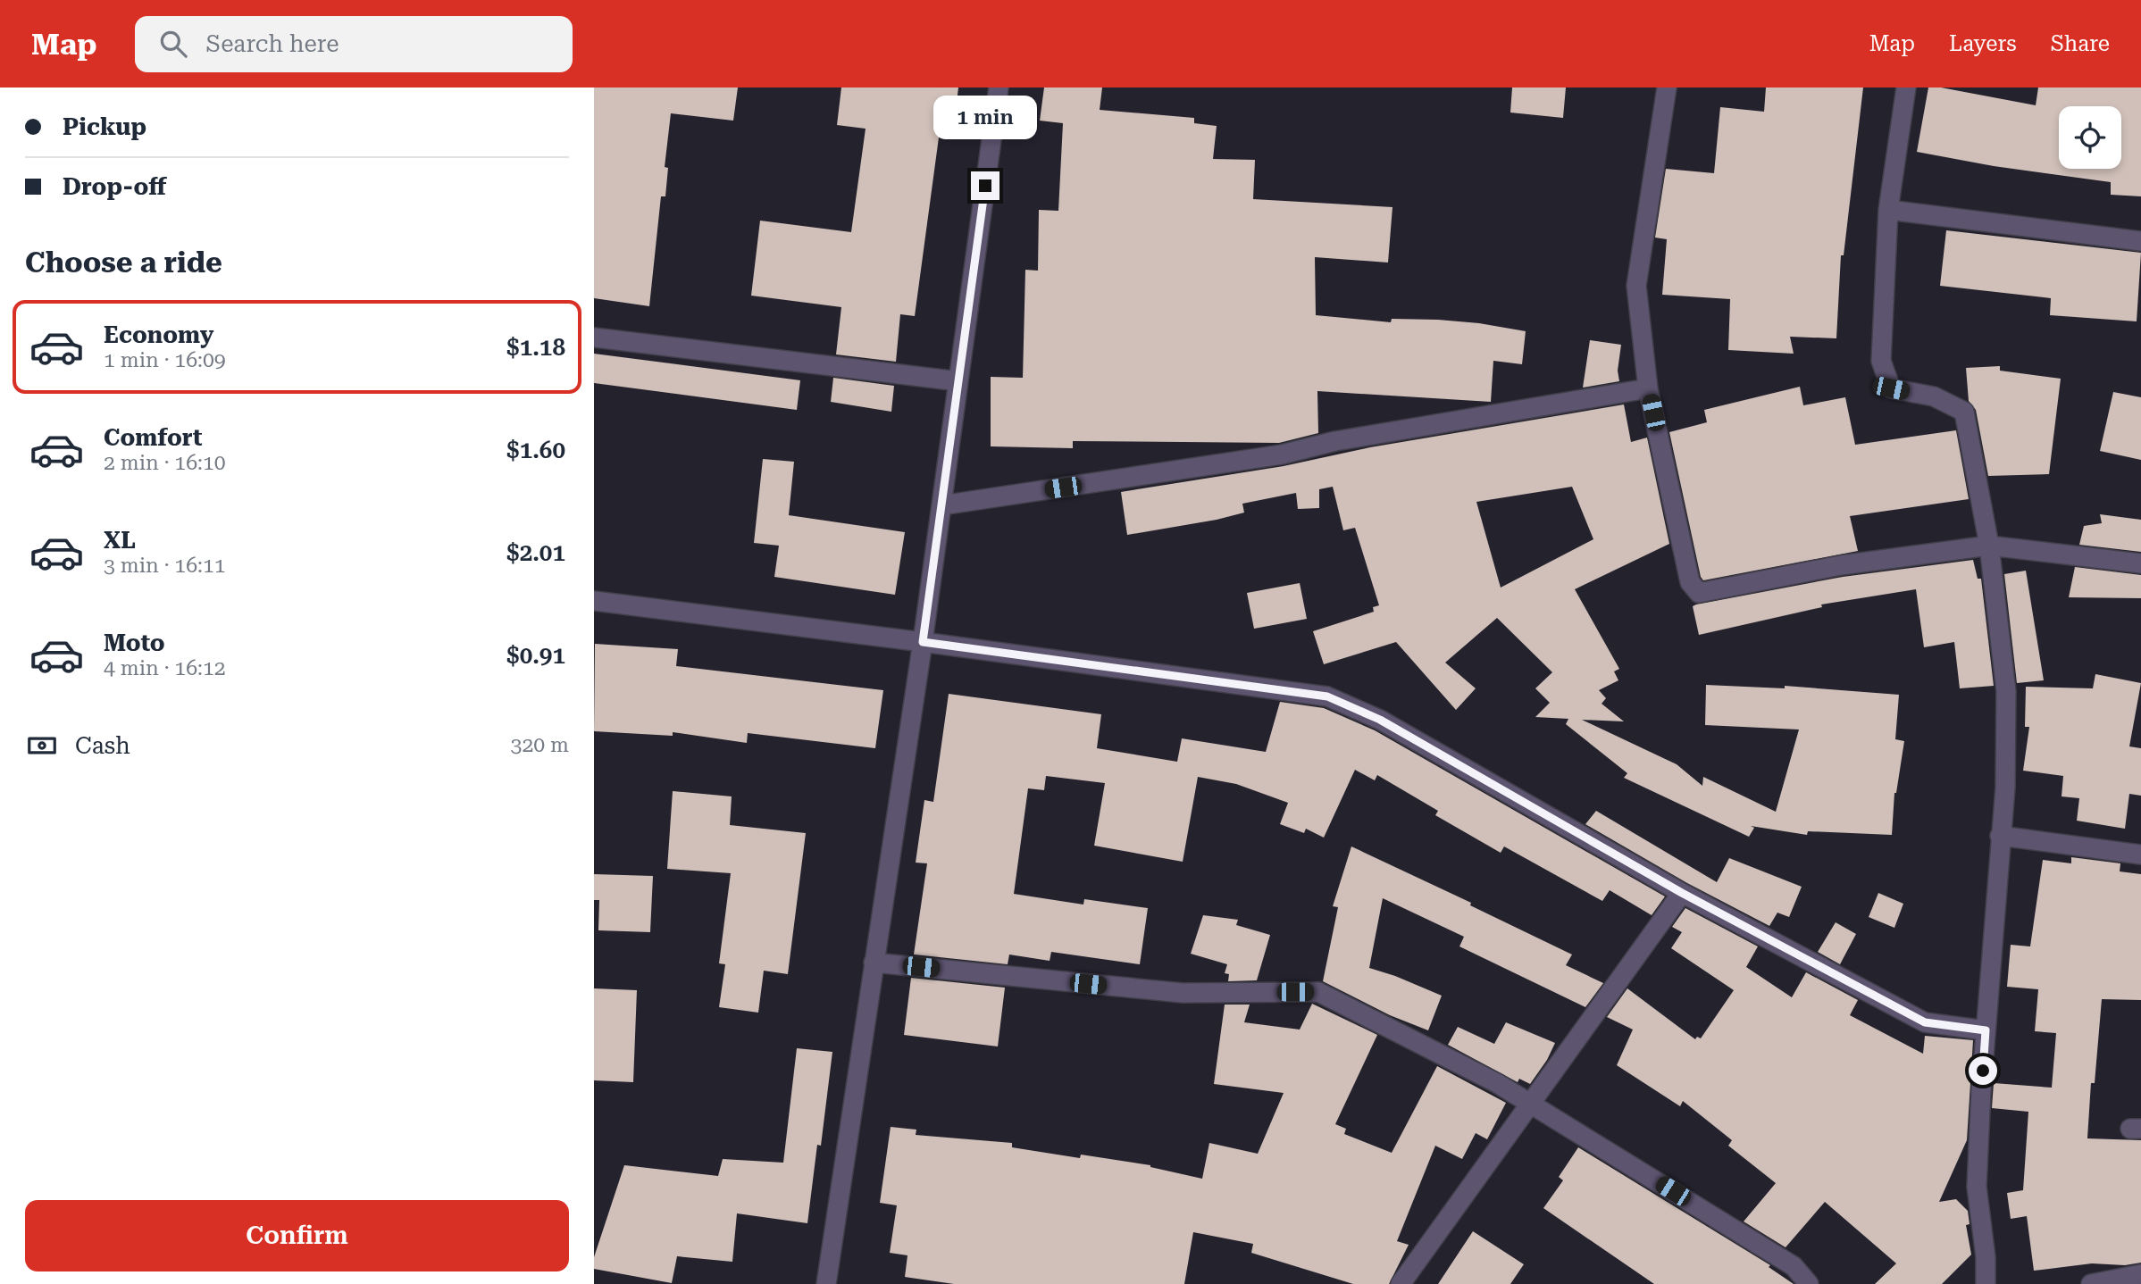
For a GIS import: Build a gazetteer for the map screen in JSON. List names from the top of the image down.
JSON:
{
  "page": {
    "header": "Map",
    "search": "Search here",
    "nav": ["Map", "Layers", "Share"],
    "banner": ["Pickup", "Drop-off"],
    "bubble": "1 min",
    "heading": "Choose a ride",
    "list": [
      {
        "name": "Economy",
        "note": "1 min · 16:09",
        "value": "$1.18"
      },
      {
        "name": "Comfort",
        "note": "2 min · 16:10",
        "value": "$1.60"
      },
      {
        "name": "XL",
        "note": "3 min · 16:11",
        "value": "$2.01"
      },
      {
        "name": "Moto",
        "note": "4 min · 16:12",
        "value": "$0.91"
      }
    ],
    "pay": ["Cash", "320 m"],
    "buttons": "Confirm"
  }
}
